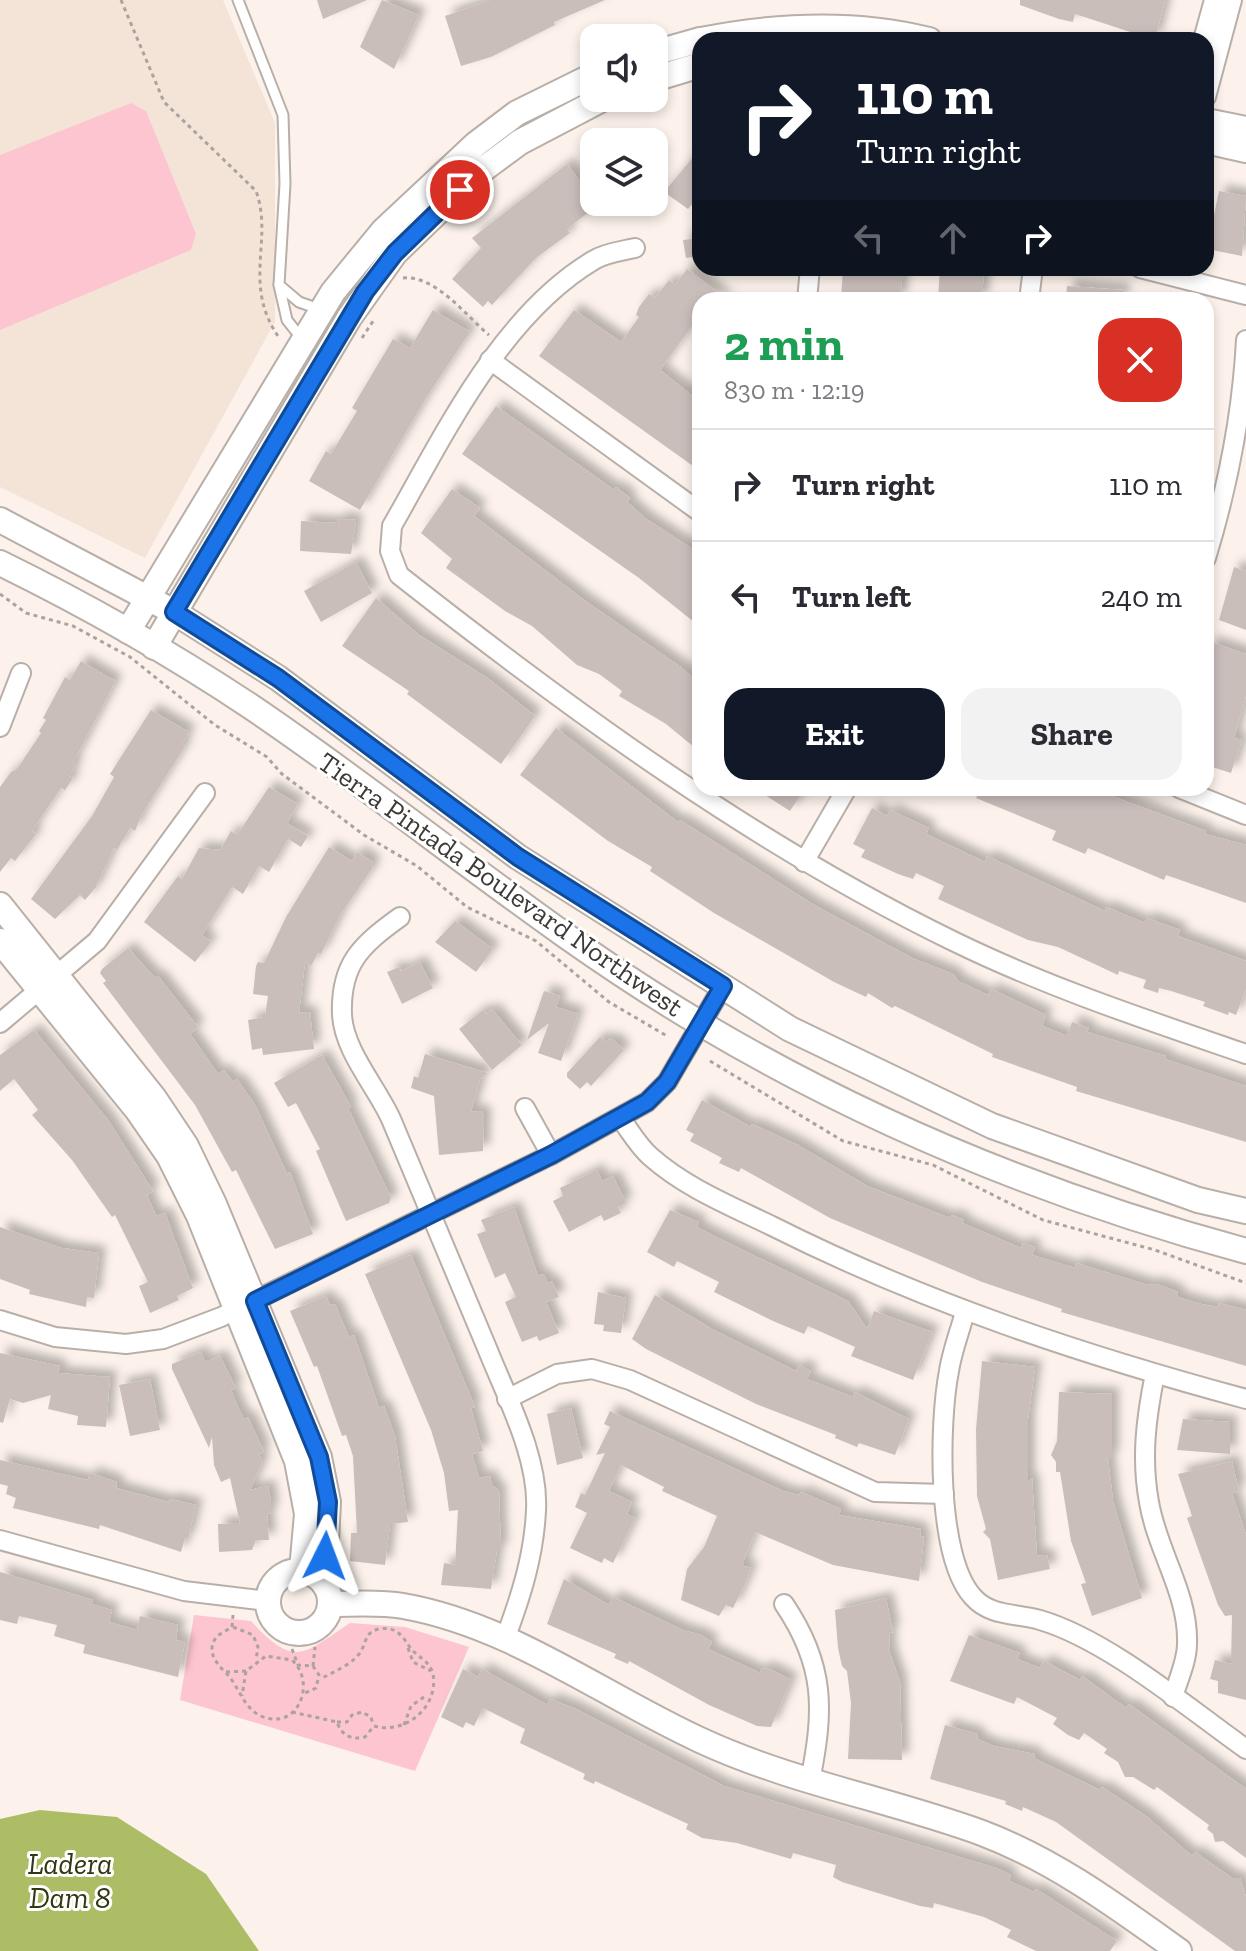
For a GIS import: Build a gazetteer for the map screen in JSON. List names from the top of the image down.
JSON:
{
  "streets": {
    "street": ["Tierra Pintada Boulevard Northwest"]
  },
  "water": ["Ladera Dam 8"],
  "page": {
    "turn": ["110 m", "Turn right"],
    "heading": ["2 min", "830 m · 12:19"],
    "list": [
      {
        "name": "Turn right",
        "value": "110 m"
      },
      {
        "name": "Turn left",
        "value": "240 m"
      }
    ],
    "buttons": ["Exit", "Share"]
  }
}
